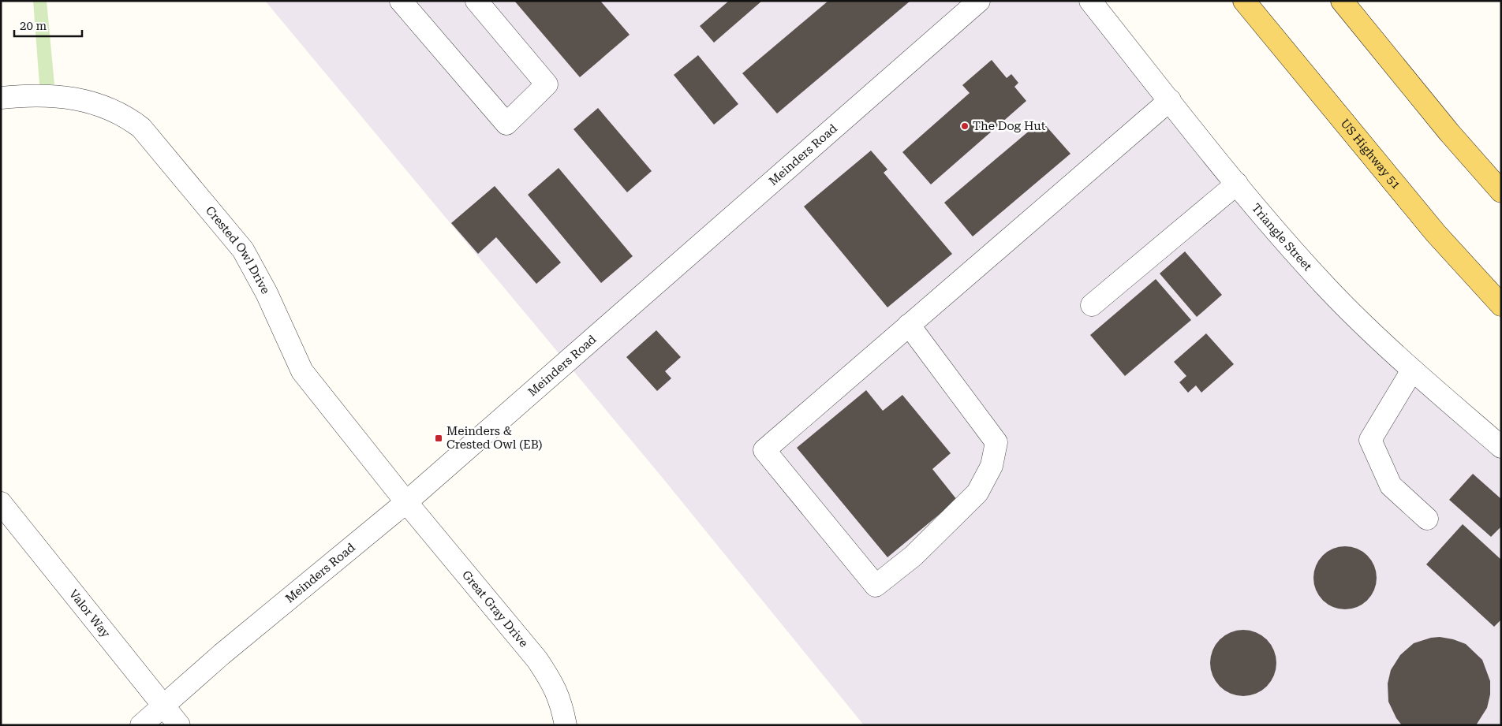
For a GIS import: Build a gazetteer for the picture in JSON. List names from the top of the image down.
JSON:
{
  "streets": {
    "main road": ["US Highway 51"],
    "street": [
      "Meinders Road",
      "Triangle Street",
      "Crested Owl Drive",
      "Great Gray Drive",
      "Valor Way"
    ]
  },
  "crossings": [
    ["Meinders Road", "Crested Owl Drive"],
    ["Meinders Road", "Great Gray Drive"],
    ["Meinders Road", "Valor Way"],
    ["Crested Owl Drive", "Great Gray Drive"]
  ],
  "places": {
    "other": ["The Dog Hut"],
    "transit": ["Meinders & Crested Owl (EB)"]
  },
  "scale_bar": "20 m"
}
